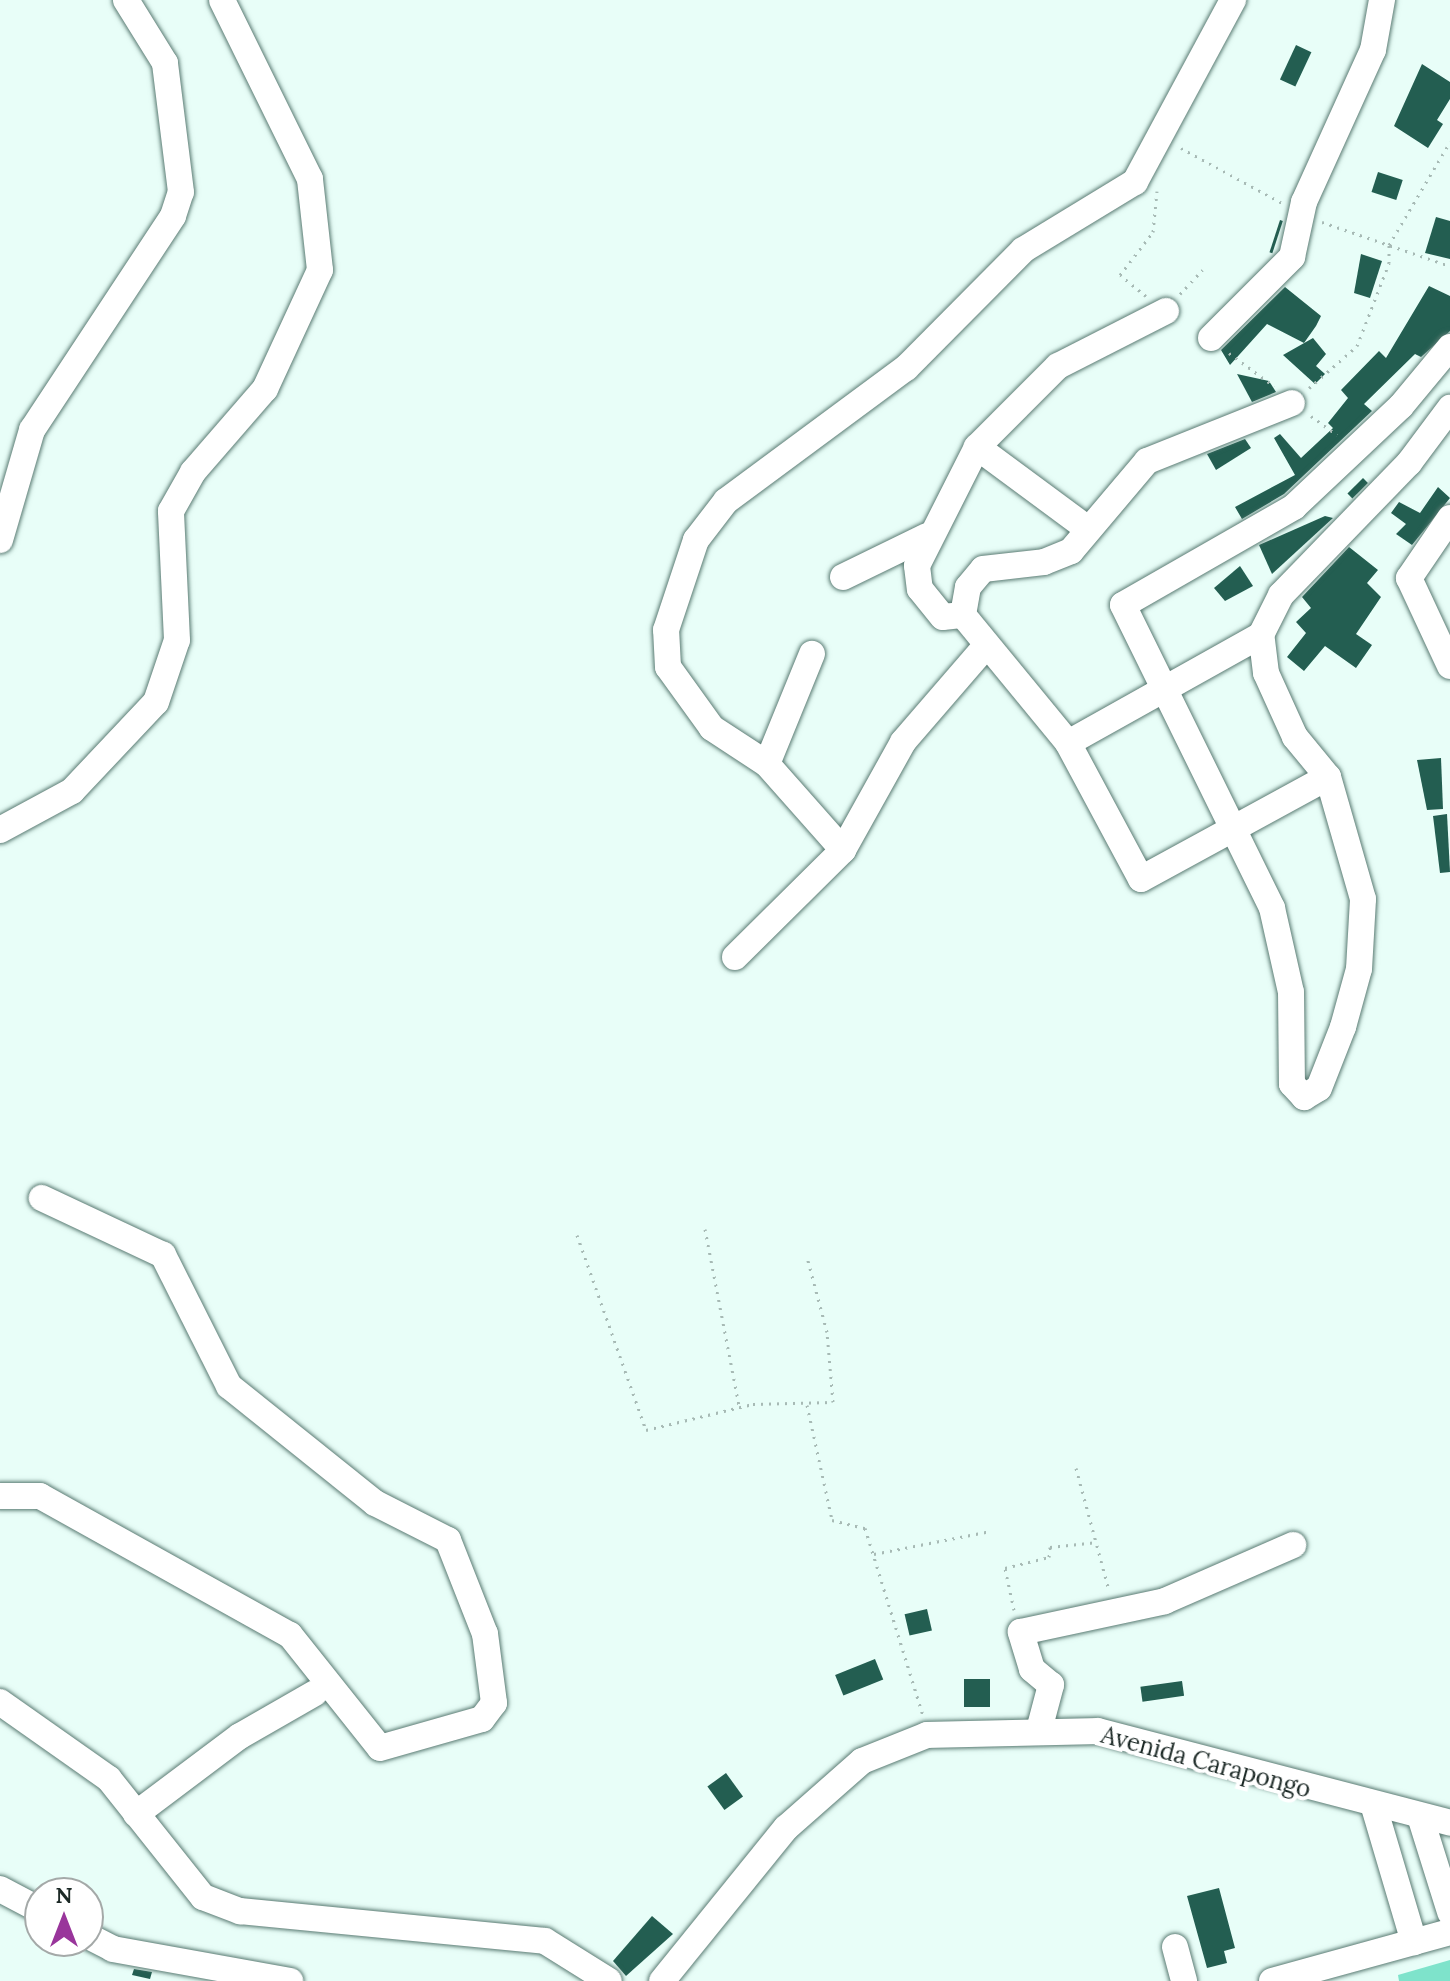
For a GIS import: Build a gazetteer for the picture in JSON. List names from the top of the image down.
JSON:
{
  "streets": {
    "street": ["Avenida Carapongo"]
  },
  "north": "top"
}
